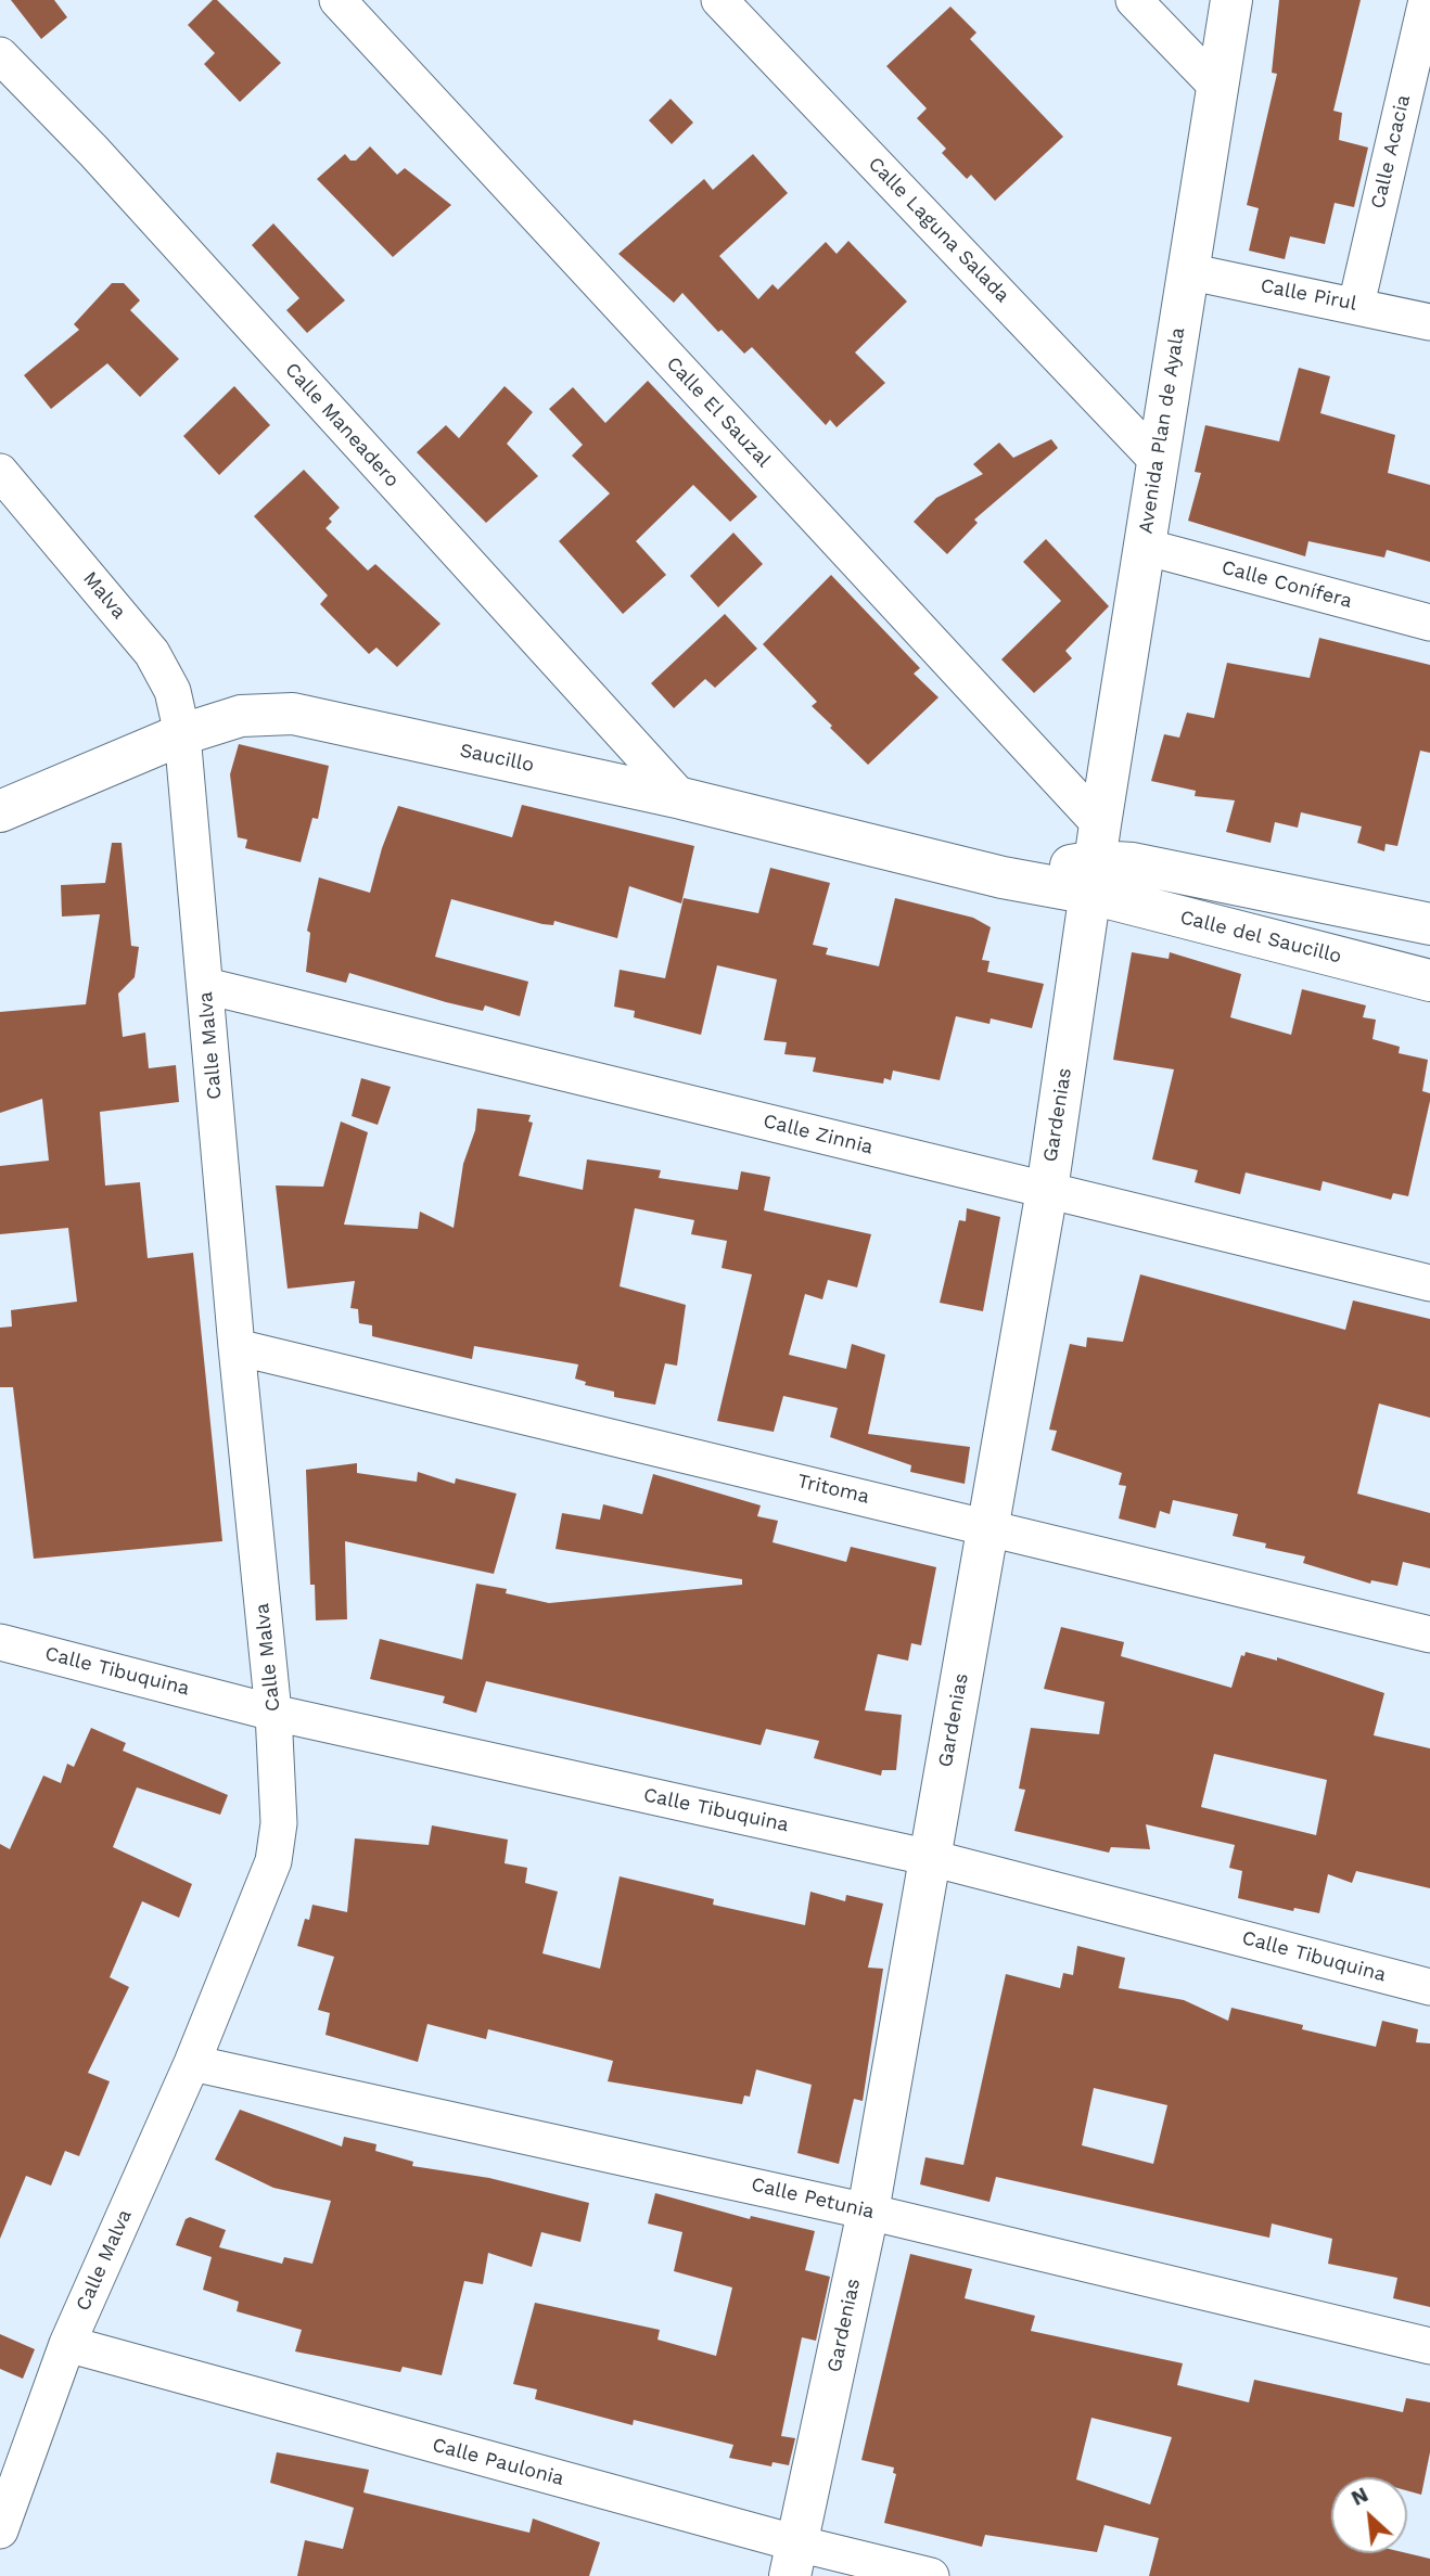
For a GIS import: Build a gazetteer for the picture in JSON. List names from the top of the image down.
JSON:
{
  "streets": {
    "street": [
      "Calle Acacia",
      "Calle Laguna Salada",
      "Calle Pirul",
      "Calle El Sauzal",
      "Calle Maneadero",
      "Avenida Plan de Ayala",
      "Calle Conífera",
      "Malva",
      "Saucillo",
      "Calle del Saucillo",
      "Calle Malva",
      "Gardenias",
      "Calle Zinnia",
      "Tritoma",
      "Calle Tibuquina",
      "Calle Petunia",
      "Calle Paulonia"
    ]
  },
  "crossings": [
    ["Calle Acacia", "Calle Pirul"],
    ["Calle Laguna Salada", "Avenida Plan de Ayala"],
    ["Calle Pirul", "Avenida Plan de Ayala"],
    ["Calle El Sauzal", "Avenida Plan de Ayala"],
    ["Calle El Sauzal", "Saucillo"],
    ["Calle El Sauzal", "Calle del Saucillo"],
    ["Calle El Sauzal", "Gardenias"],
    ["Calle Maneadero", "Saucillo"],
    ["Avenida Plan de Ayala", "Calle Conífera"],
    ["Avenida Plan de Ayala", "Saucillo"],
    ["Avenida Plan de Ayala", "Calle del Saucillo"],
    ["Avenida Plan de Ayala", "Gardenias"],
    ["Malva", "Saucillo"],
    ["Malva", "Calle Malva"],
    ["Saucillo", "Calle del Saucillo"],
    ["Saucillo", "Calle Malva"],
    ["Saucillo", "Gardenias"],
    ["Calle del Saucillo", "Gardenias"],
    ["Calle Malva", "Calle Zinnia"],
    ["Calle Malva", "Tritoma"],
    ["Calle Malva", "Calle Tibuquina"],
    ["Calle Malva", "Calle Petunia"],
    ["Calle Malva", "Calle Paulonia"],
    ["Gardenias", "Calle Zinnia"],
    ["Gardenias", "Tritoma"],
    ["Gardenias", "Calle Tibuquina"],
    ["Gardenias", "Calle Petunia"],
    ["Gardenias", "Calle Paulonia"]
  ],
  "north": "top left"
}
